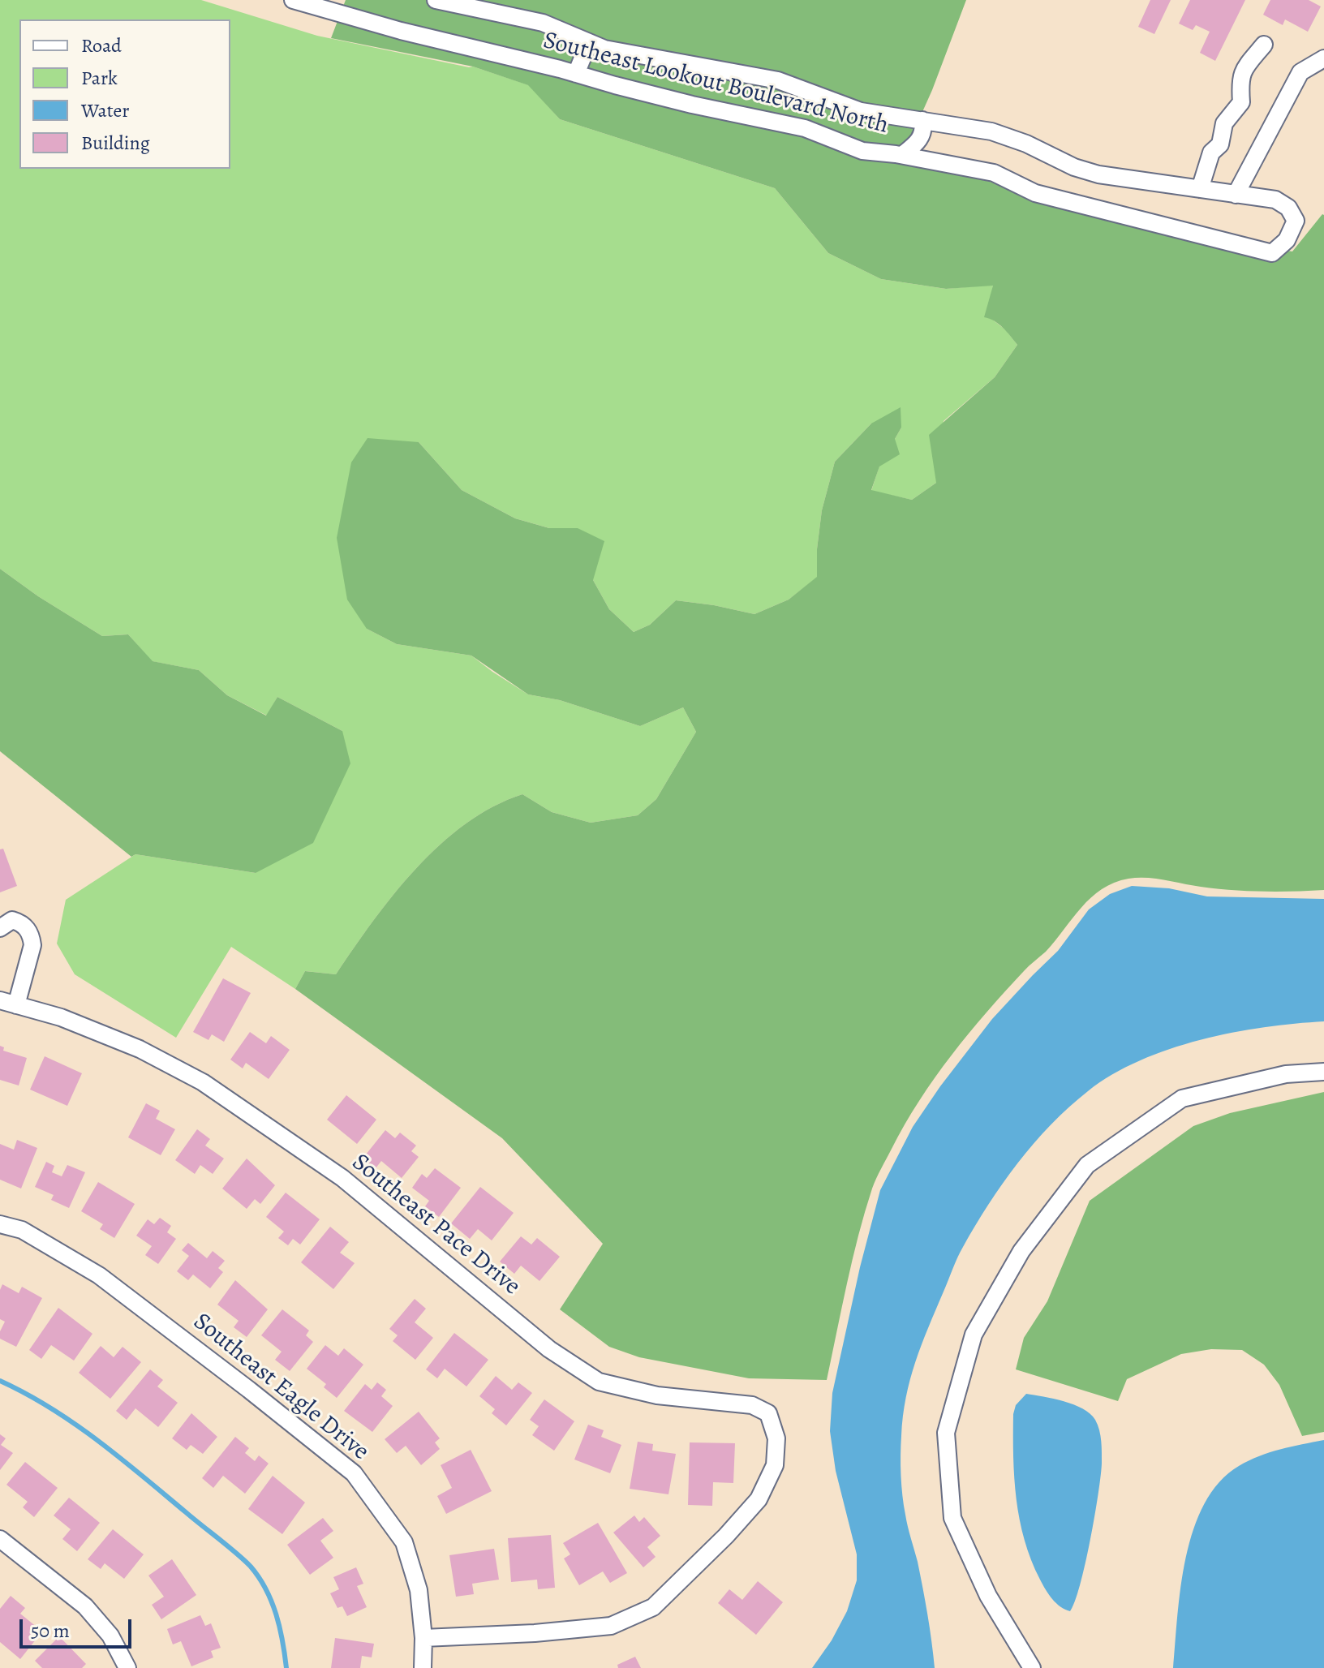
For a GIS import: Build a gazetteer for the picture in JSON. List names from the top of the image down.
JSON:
{
  "streets": {
    "street": ["Southeast Lookout Boulevard North", "Southeast Pace Drive", "Southeast Eagle Drive"]
  },
  "crossings": [
    ["Southeast Pace Drive", "Southeast Eagle Drive"]
  ],
  "legend": [
    "Road",
    "Park",
    "Water",
    "Building"
  ],
  "scale_bar": "50 m"
}
